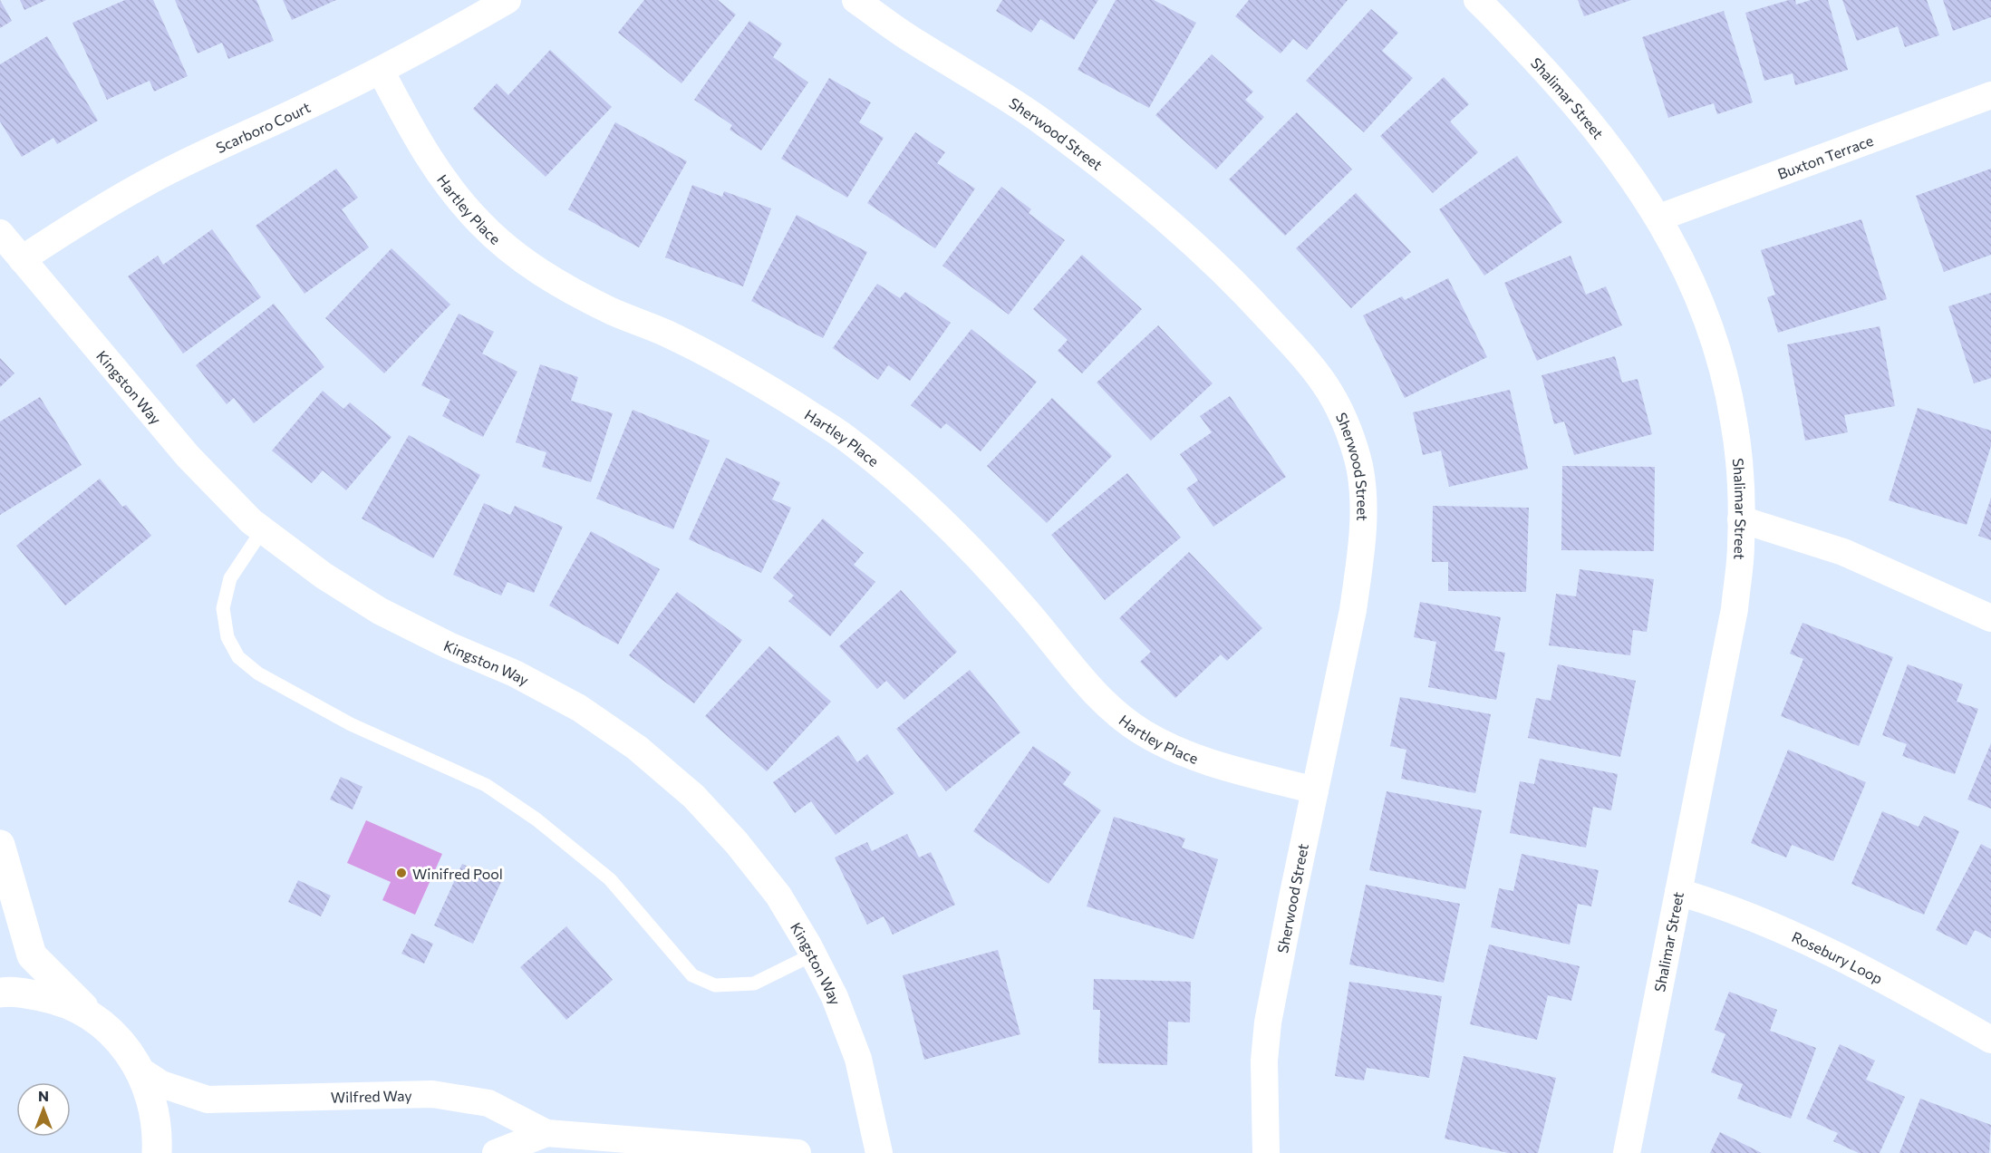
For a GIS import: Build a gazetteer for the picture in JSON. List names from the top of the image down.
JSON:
{
  "streets": {
    "street": [
      "Shalimar Street",
      "Scarboro Court",
      "Sherwood Street",
      "Buxton Terrace",
      "Hartley Place",
      "Kingston Way",
      "Rosebury Loop",
      "Wilfred Way"
    ]
  },
  "crossings": [
    ["Shalimar Street", "Buxton Terrace"],
    ["Shalimar Street", "Rosebury Loop"],
    ["Scarboro Court", "Hartley Place"],
    ["Scarboro Court", "Kingston Way"],
    ["Sherwood Street", "Hartley Place"]
  ],
  "places": ["Winifred Pool"],
  "north": "top"
}
